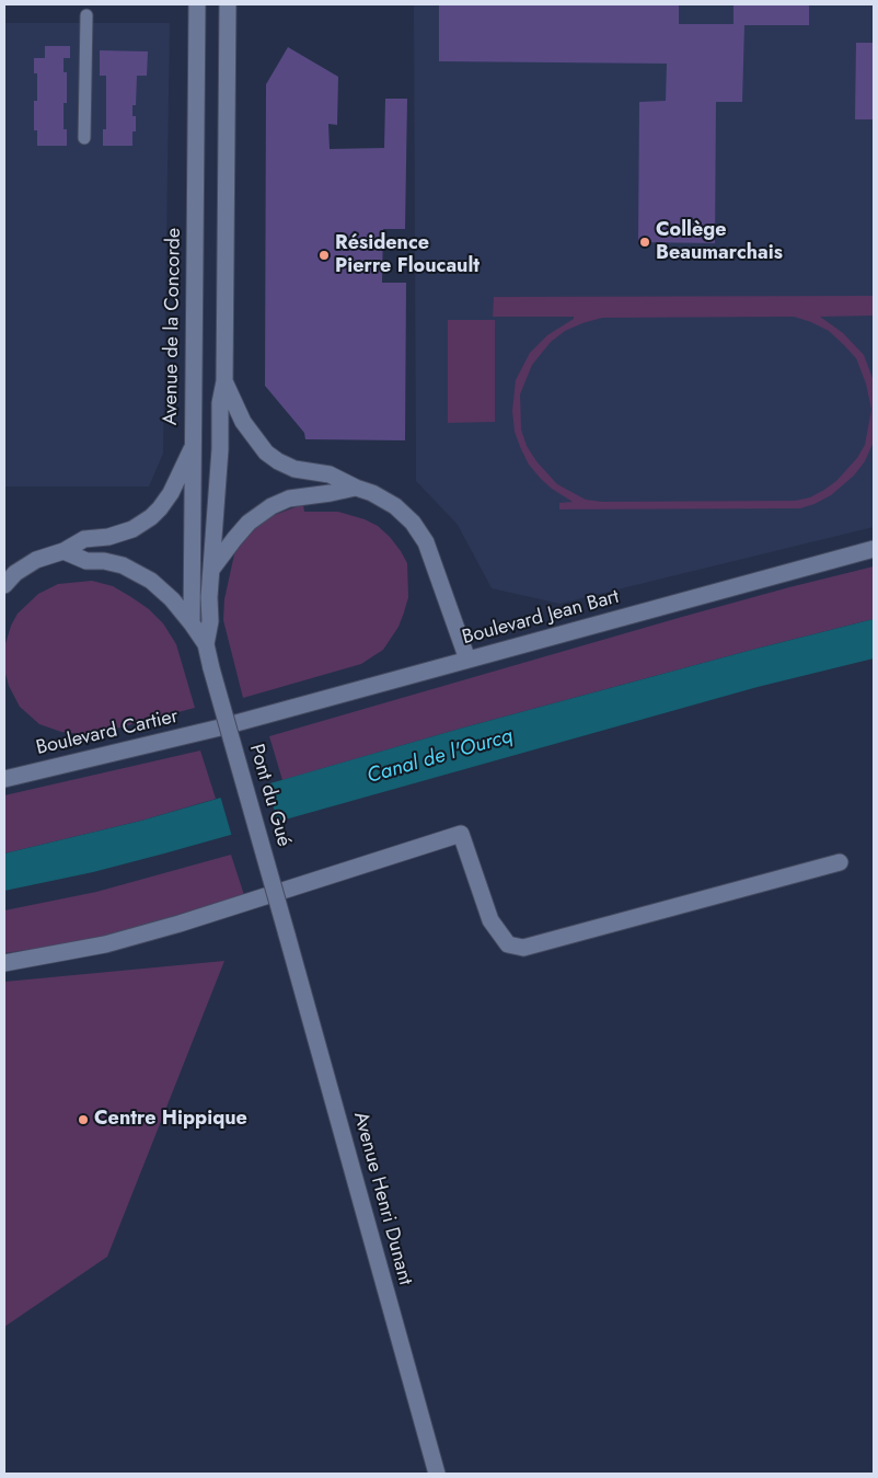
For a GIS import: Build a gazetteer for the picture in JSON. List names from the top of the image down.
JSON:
{
  "streets": {
    "street": [
      "Avenue de la Concorde",
      "Boulevard Jean Bart",
      "Boulevard Cartier",
      "Pont du Gué",
      "Avenue Henri Dunant"
    ]
  },
  "crossings": [
    ["Boulevard Jean Bart", "Boulevard Cartier"],
    ["Pont du Gué", "Avenue Henri Dunant"]
  ],
  "water": ["Canal de l'Ourcq"],
  "places": ["Collège Beaumarchais", "Résidence Pierre Floucault", "Centre Hippique"]
}
